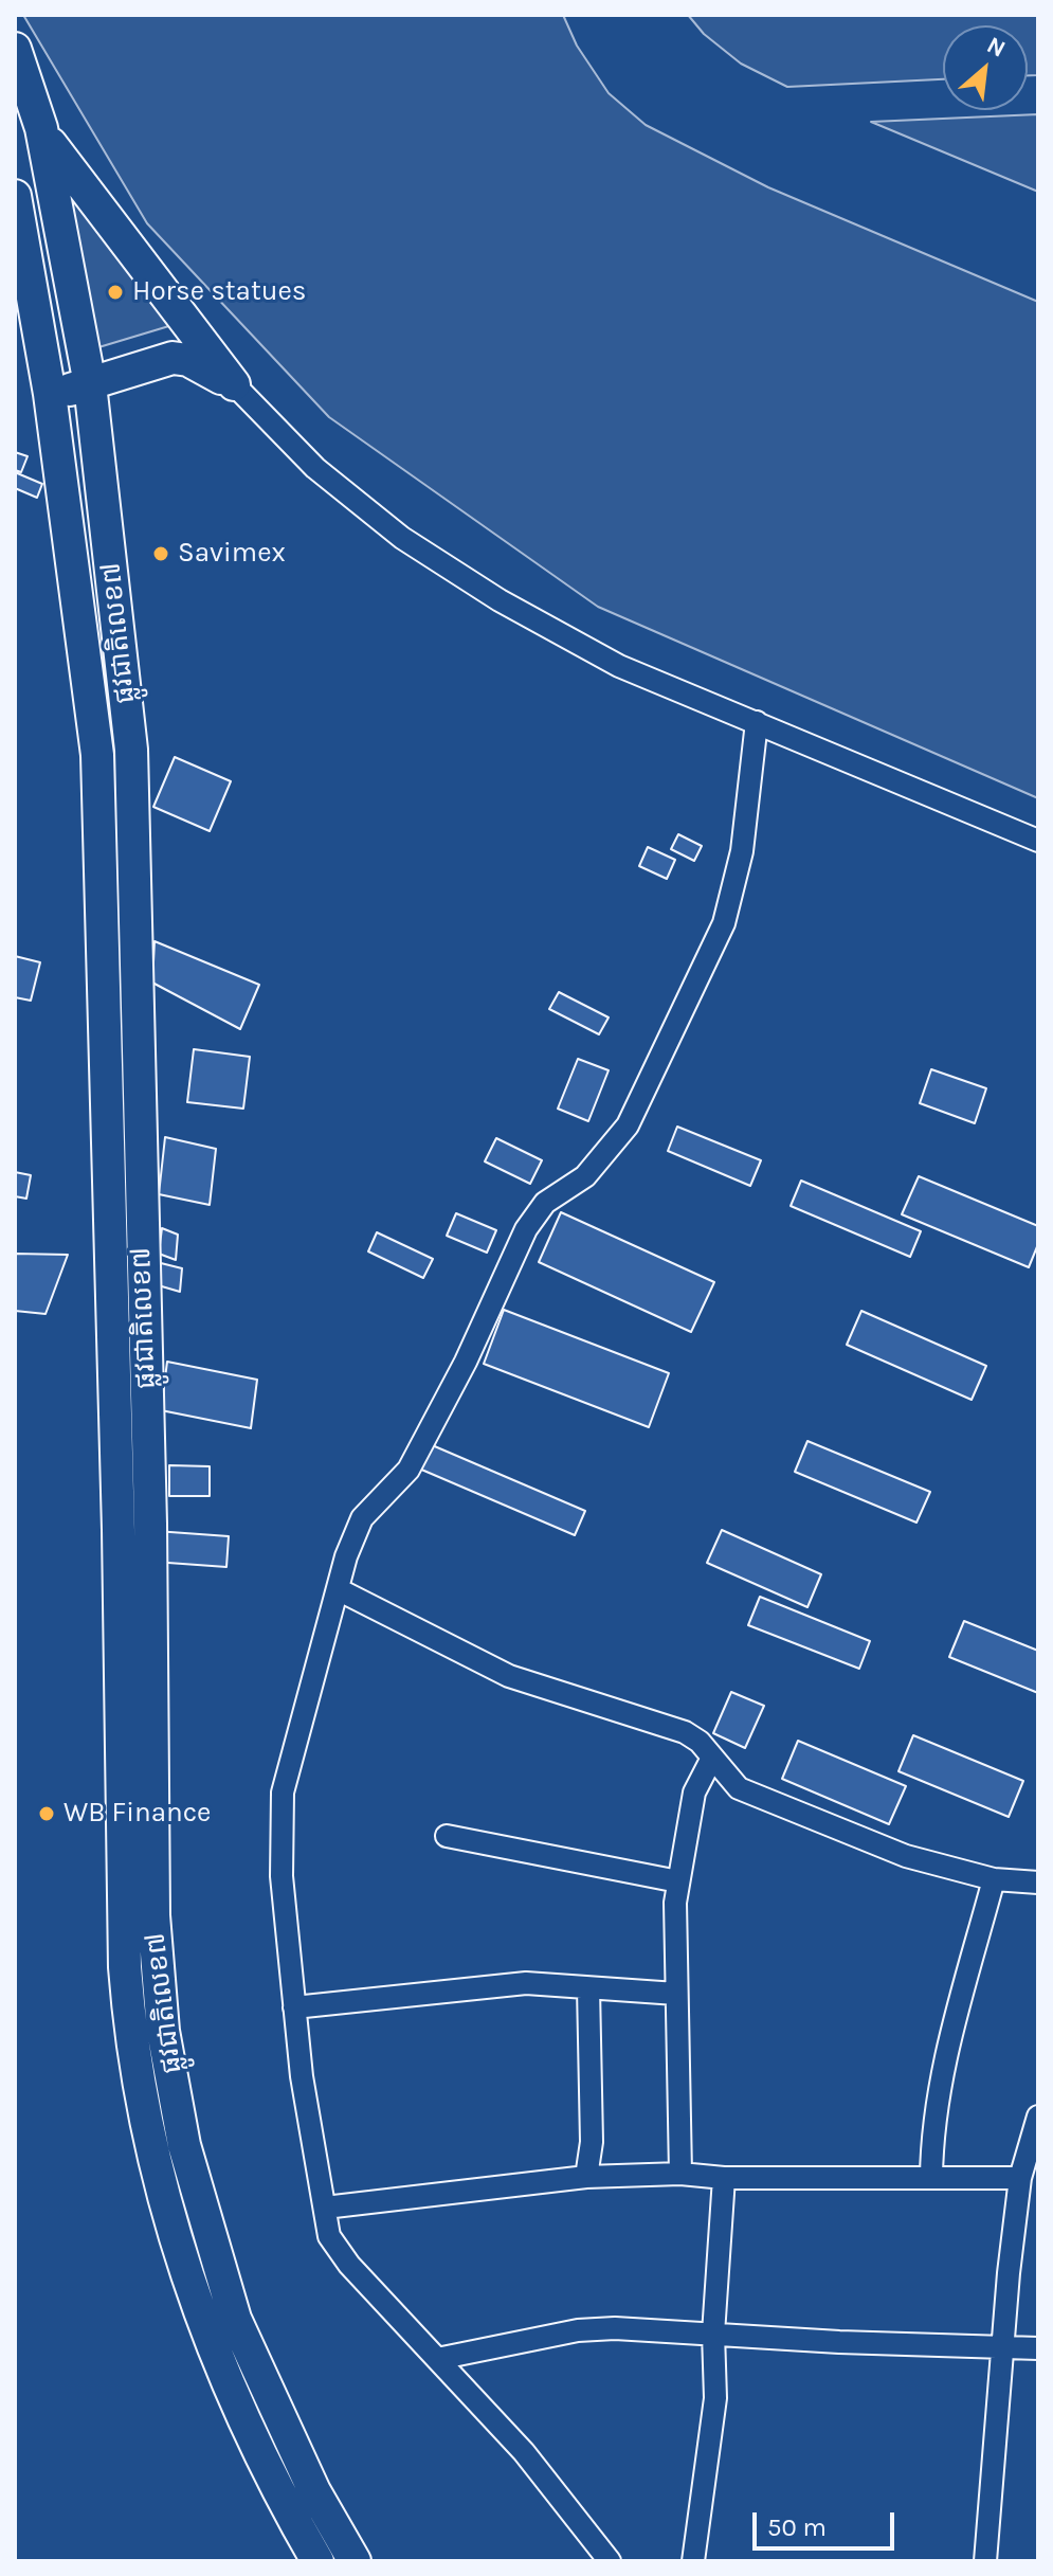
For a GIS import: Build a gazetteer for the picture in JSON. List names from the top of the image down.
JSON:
{
  "streets": {
    "highway": ["ផ្លូវជាតិលេខ៧"]
  },
  "places": ["Horse statues", "Savimex", "WB Finance"],
  "scale_bar": "50 m",
  "north": "top right"
}
